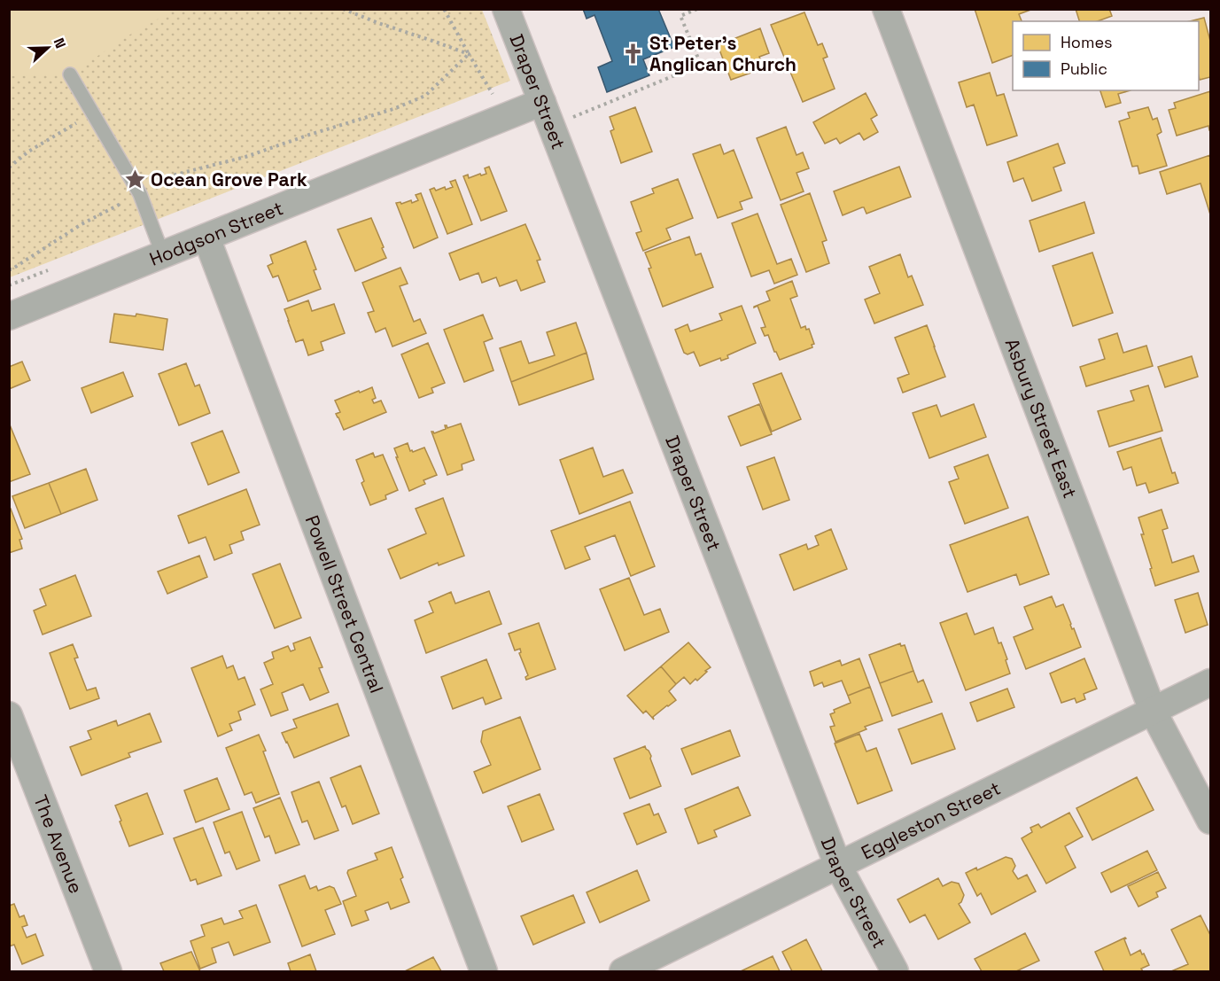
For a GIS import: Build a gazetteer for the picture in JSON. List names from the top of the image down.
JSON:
{
  "streets": {
    "street": [
      "Draper Street",
      "Hodgson Street",
      "Asbury Street East",
      "Powell Street Central",
      "Eggleston Street",
      "The Avenue"
    ]
  },
  "crossings": [
    ["Draper Street", "Hodgson Street"],
    ["Draper Street", "Eggleston Street"],
    ["Hodgson Street", "Powell Street Central"],
    ["Asbury Street East", "Eggleston Street"]
  ],
  "places": {
    "church": ["St Peter's Anglican Church"],
    "place": ["Ocean Grove Park"]
  },
  "legend": ["Homes", "Public"],
  "north": "right"
}
